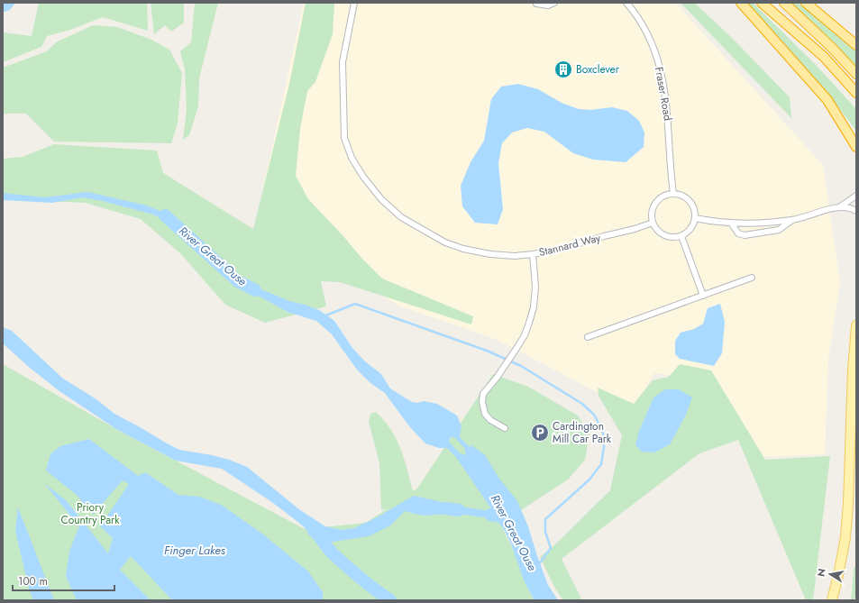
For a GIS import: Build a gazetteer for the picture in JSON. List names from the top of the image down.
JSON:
{
  "streets": {
    "street": ["Fraser Road", "Stannard Way"]
  },
  "crossings": [
    ["Fraser Road", "Stannard Way"]
  ],
  "water": ["River Great Ouse", "Finger Lakes"],
  "parks": ["Priory Country Park"],
  "places": {
    "building": ["Boxclever"],
    "parking": ["Cardington Mill Car Park"]
  },
  "scale_bar": "100 m",
  "north": "left"
}
